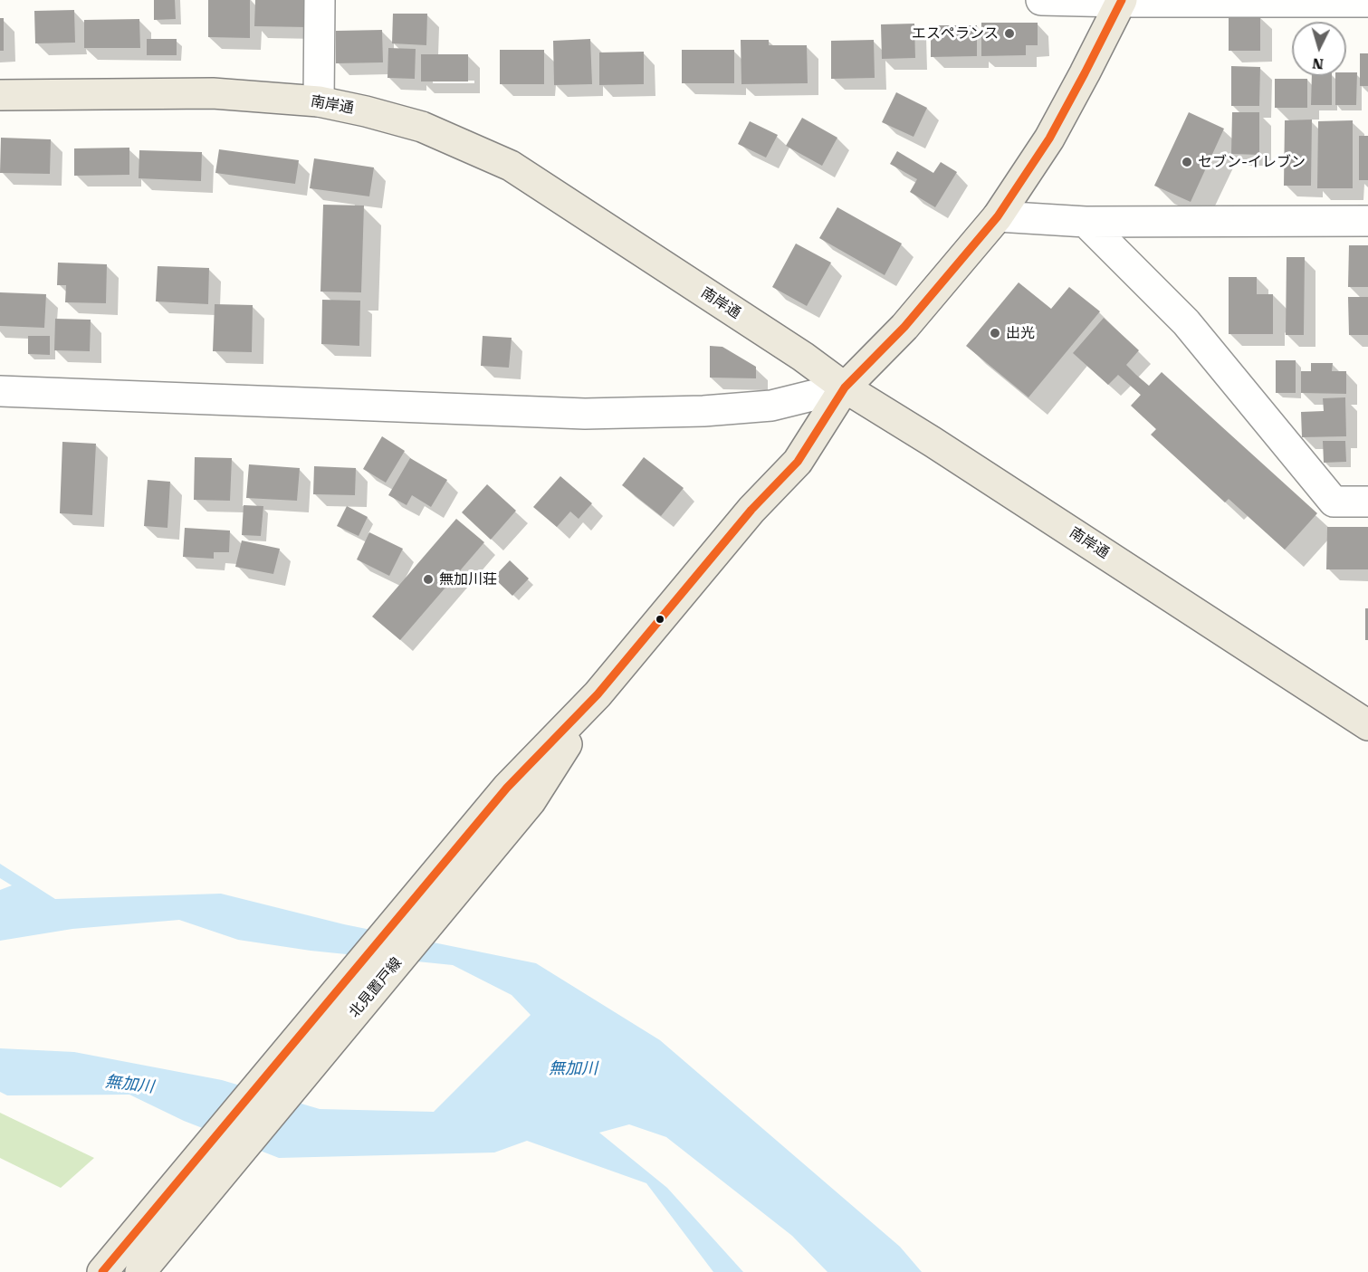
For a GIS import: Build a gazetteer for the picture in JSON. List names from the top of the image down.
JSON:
{
  "streets": {
    "main road": ["南岸通", "北見置戸線"]
  },
  "crossings": [
    ["南岸通", "北見置戸線"]
  ],
  "water": ["無加川"],
  "places": [
    "エスペランス",
    "セブン-イレブン",
    "出光",
    "無加川荘"
  ],
  "north": "bottom"
}
